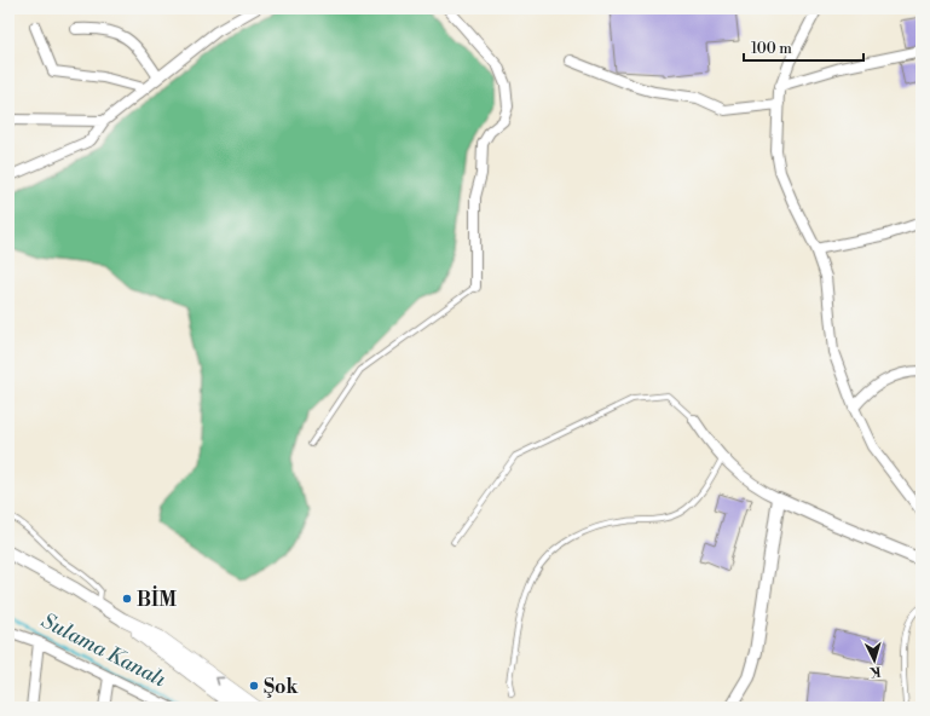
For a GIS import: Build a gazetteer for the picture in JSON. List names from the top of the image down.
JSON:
{
  "water": ["Sulama Kanalı"],
  "places": ["BİM", "Şok"],
  "scale_bar": "100 m",
  "north": "bottom"
}
